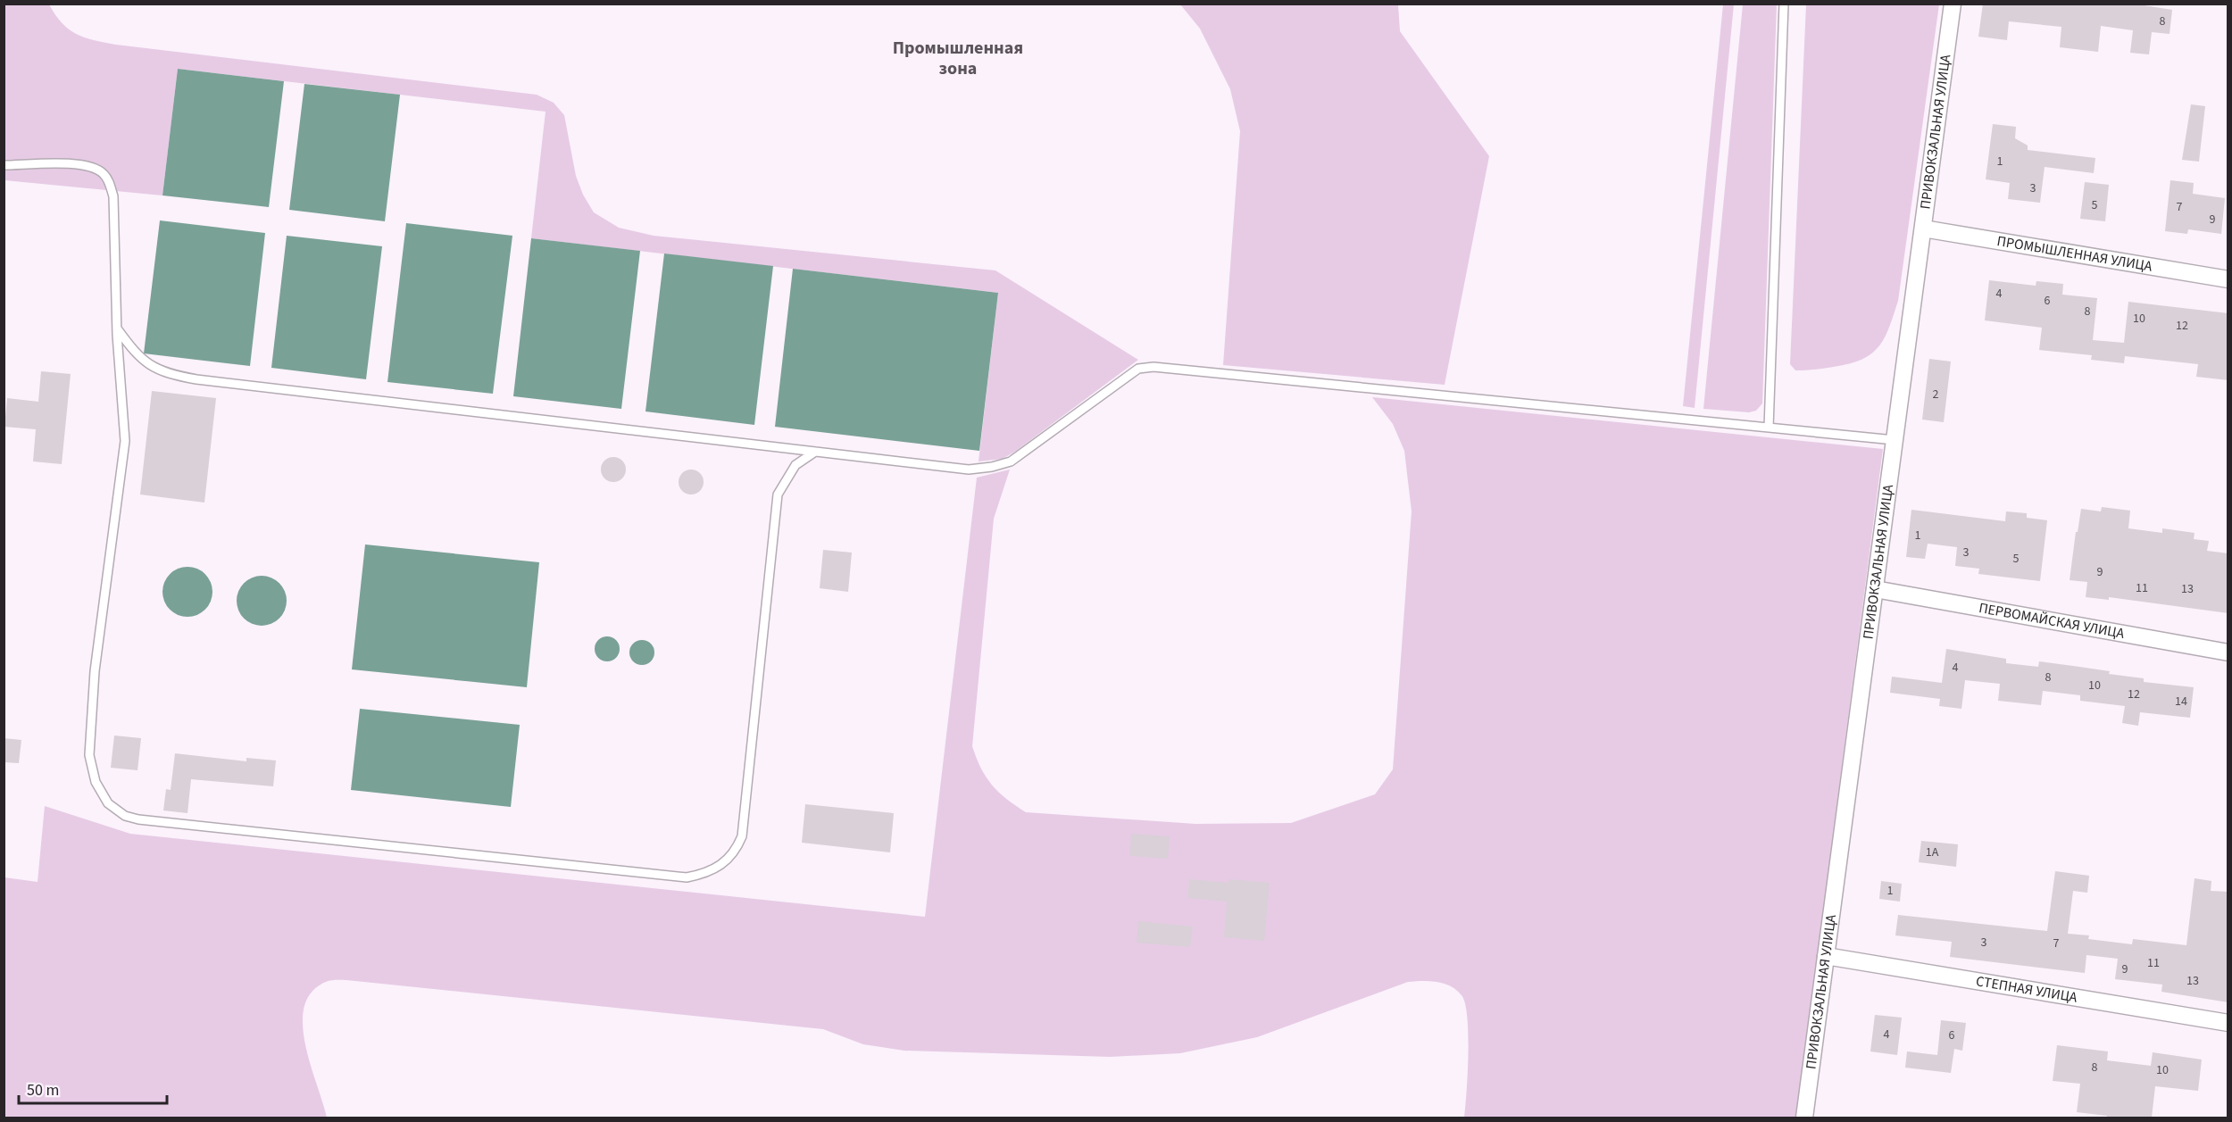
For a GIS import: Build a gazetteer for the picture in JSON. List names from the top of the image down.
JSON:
{
  "streets": {
    "street": [
      "ПРИВОКЗАЛЬНАЯ УЛИЦА",
      "ПРОМЫШЛЕННАЯ УЛИЦА",
      "ПЕРВОМАЙСКАЯ УЛИЦА",
      "СТЕПНАЯ УЛИЦА"
    ]
  },
  "crossings": [
    ["ПРИВОКЗАЛЬНАЯ УЛИЦА", "ПРОМЫШЛЕННАЯ УЛИЦА"],
    ["ПРИВОКЗАЛЬНАЯ УЛИЦА", "ПЕРВОМАЙСКАЯ УЛИЦА"],
    ["ПРИВОКЗАЛЬНАЯ УЛИЦА", "СТЕПНАЯ УЛИЦА"]
  ],
  "districts": ["Промышленная зона"],
  "house_numbers": [
    "8",
    "1",
    "3",
    "5",
    "7",
    "9",
    "4",
    "6",
    "8",
    "10",
    "12",
    "2",
    "1",
    "3",
    "5",
    "9",
    "11",
    "13",
    "4",
    "8",
    "10",
    "12",
    "14",
    "1А",
    "1",
    "3",
    "7",
    "11",
    "9",
    "13",
    "4",
    "6",
    "8",
    "10"
  ],
  "scale_bar": "50 m"
}
